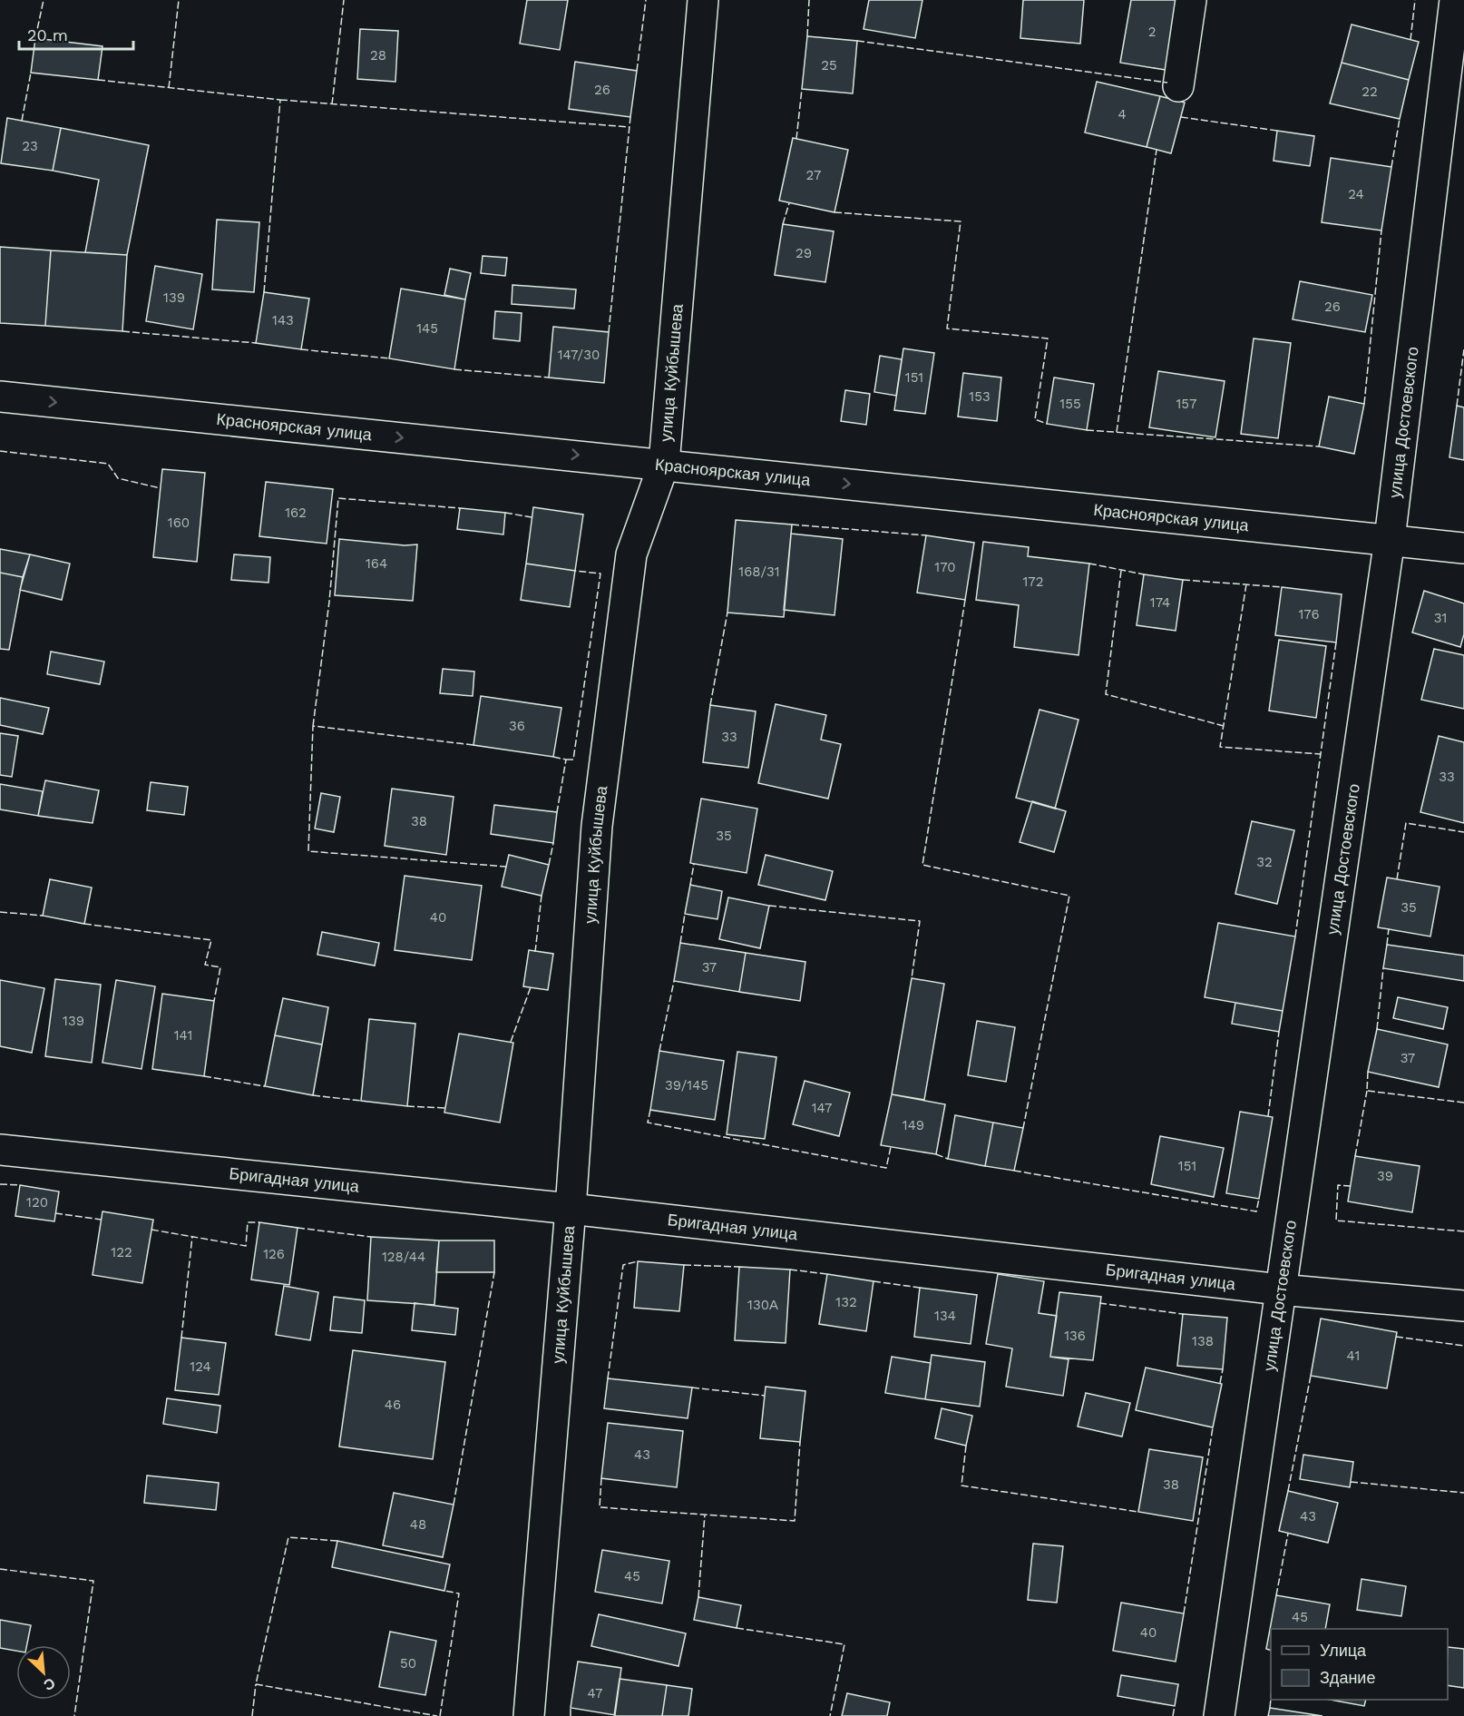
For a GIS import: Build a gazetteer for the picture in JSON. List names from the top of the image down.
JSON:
{
  "streets": {
    "street": [
      "улица Куйбышева",
      "улица Достоевского",
      "Красноярская улица",
      "Бригадная улица"
    ]
  },
  "crossings": [
    ["улица Куйбышева", "Красноярская улица"],
    ["улица Куйбышева", "Бригадная улица"],
    ["улица Достоевского", "Красноярская улица"],
    ["улица Достоевского", "Бригадная улица"]
  ],
  "one_way": ["Красноярская улица"],
  "house_numbers": [
    "2",
    "28",
    "25",
    "26",
    "22",
    "4",
    "23",
    "27",
    "24",
    "29",
    "139",
    "26",
    "143",
    "145",
    "147/30",
    "151",
    "153",
    "155",
    "157",
    "162",
    "160",
    "164",
    "170",
    "168/31",
    "172",
    "174",
    "176",
    "31",
    "36",
    "33",
    "33",
    "38",
    "35",
    "32",
    "35",
    "40",
    "37",
    "139",
    "141",
    "37",
    "39/145",
    "147",
    "149",
    "151",
    "39",
    "120",
    "122",
    "126",
    "128/44",
    "132",
    "130А",
    "134",
    "136",
    "138",
    "41",
    "124",
    "46",
    "43",
    "38",
    "43",
    "48",
    "45",
    "45",
    "40",
    "50",
    "47"
  ],
  "legend": ["Улица", "Здание"],
  "scale_bar": "20 m",
  "north": "bottom right"
}
